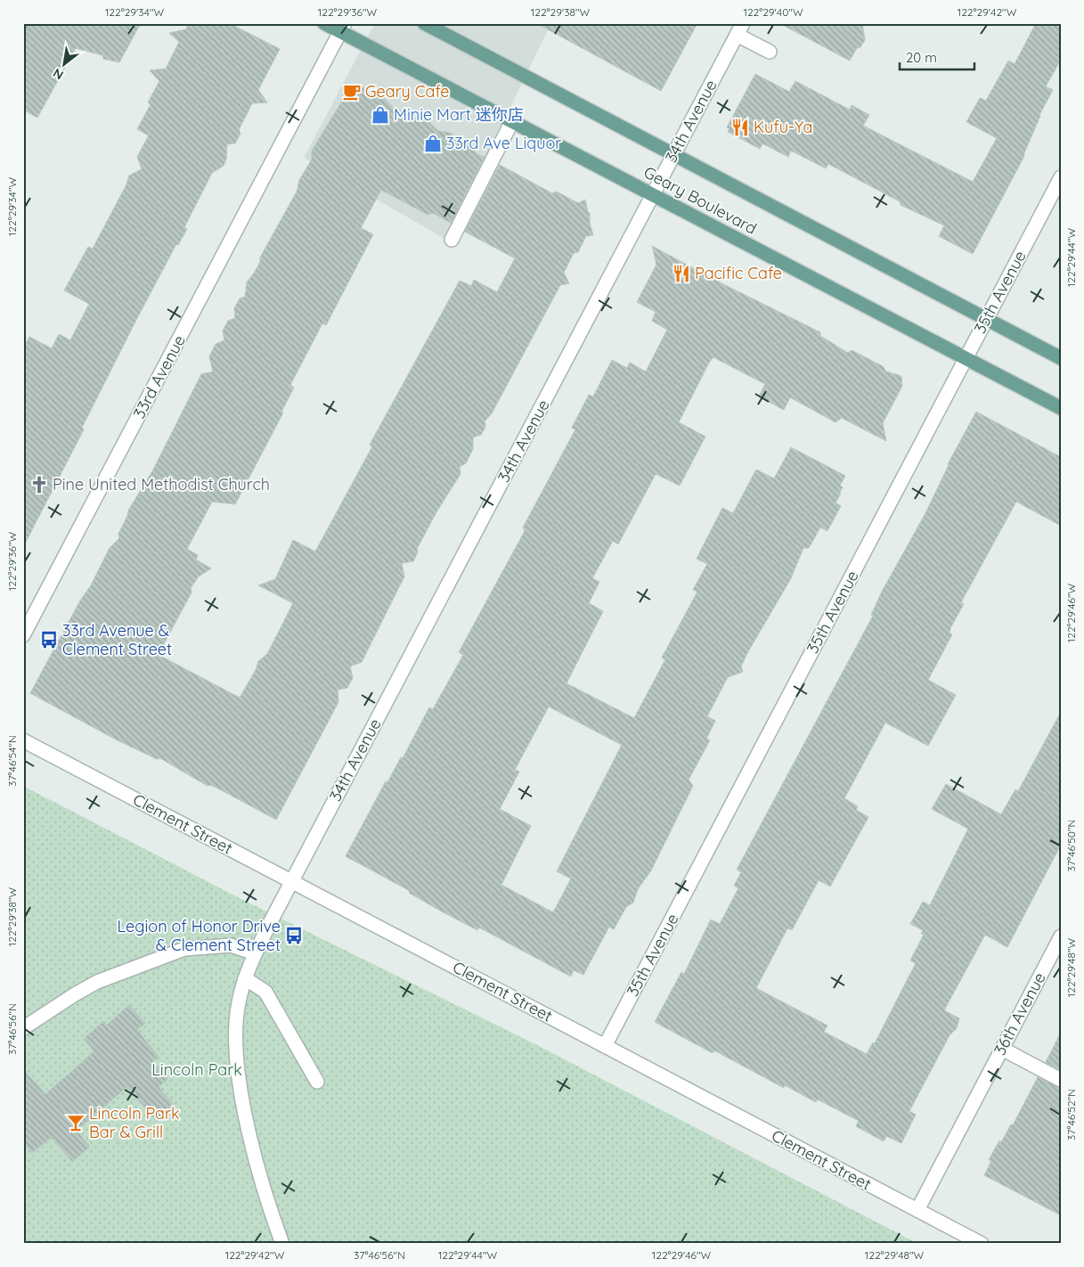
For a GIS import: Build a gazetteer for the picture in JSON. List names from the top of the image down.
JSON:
{
  "streets": {
    "main road": ["Geary Boulevard"],
    "street": [
      "34th Avenue",
      "35th Avenue",
      "33rd Avenue",
      "Clement Street",
      "36th Avenue"
    ]
  },
  "crossings": [
    ["34th Avenue", "Geary Boulevard"],
    ["34th Avenue", "Clement Street"],
    ["Geary Boulevard", "35th Avenue"],
    ["Geary Boulevard", "33rd Avenue"],
    ["35th Avenue", "Clement Street"],
    ["Clement Street", "36th Avenue"]
  ],
  "parks": ["Lincoln Park"],
  "places": {
    "cafe": ["Geary Cafe"],
    "shop": ["Minie Mart 迷你店", "33rd Ave Liquor"],
    "restaurant": ["Kufu-Ya", "Pacific Cafe"],
    "church": ["Pine United Methodist Church"],
    "bus stop": ["33rd Avenue & Clement Street", "Legion of Honor Drive & Clement Street"],
    "bar": ["Lincoln Park Bar & Grill"]
  },
  "scale_bar": "20 m",
  "north": "bottom left",
  "coordinates": [
    "122°29'34\"W",
    "122°29'36\"W",
    "122°29'38\"W",
    "122°29'40\"W",
    "122°29'42\"W",
    "122°29'44\"W",
    "122°29'46\"W",
    "37°46'54\"N",
    "37°46'50\"N",
    "122°29'48\"W",
    "37°46'56\"N",
    "37°46'52\"N"
  ]
}
